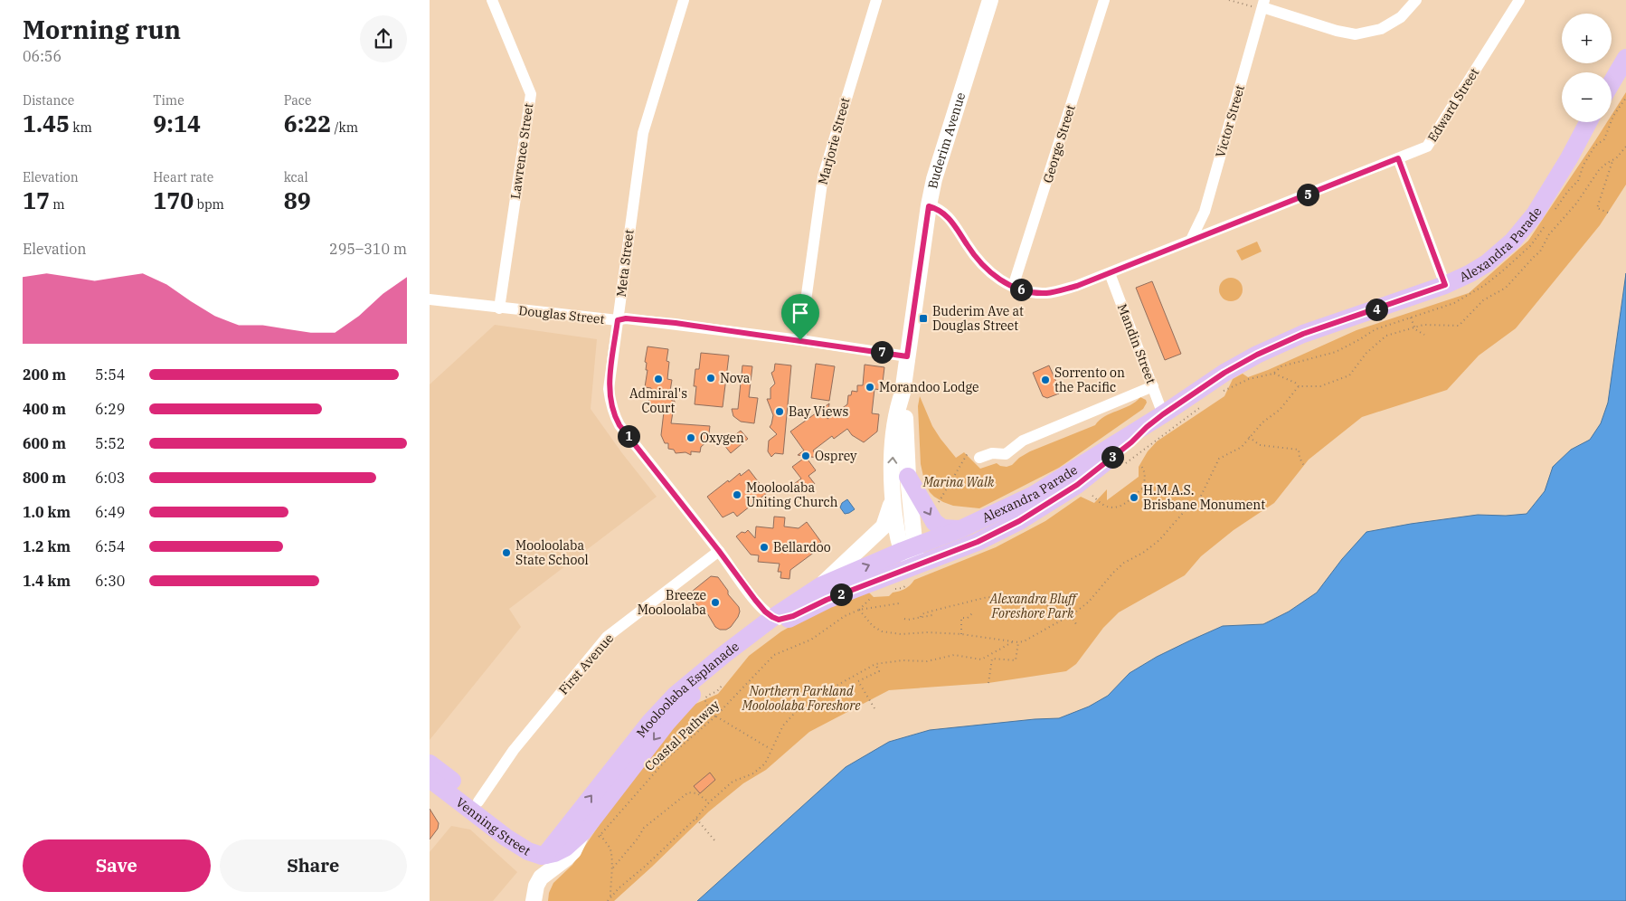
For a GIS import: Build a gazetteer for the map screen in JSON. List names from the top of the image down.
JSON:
{
  "streets": {
    "main road": [
      "Buderim Avenue",
      "Alexandra Parade",
      "Mooloolaba Esplanade",
      "Venning Street"
    ],
    "street": [
      "Edward Street",
      "Victor Street",
      "Marjorie Street",
      "George Street",
      "Lawrence Street",
      "Meta Street",
      "Douglas Street",
      "Mandin Street",
      "First Avenue"
    ],
    "path": ["Coastal Pathway"]
  },
  "crossings": [
    ["Edward Street", "Victor Street"],
    ["Edward Street", "Buderim Avenue"],
    ["Edward Street", "George Street"],
    ["Edward Street", "Mandin Street"],
    ["Marjorie Street", "Douglas Street"],
    ["Buderim Avenue", "Alexandra Parade"],
    ["Buderim Avenue", "Douglas Street"],
    ["Buderim Avenue", "Mooloolaba Esplanade"],
    ["Lawrence Street", "Douglas Street"],
    ["Alexandra Parade", "Mandin Street"],
    ["Alexandra Parade", "Mooloolaba Esplanade"],
    ["Meta Street", "Douglas Street"],
    ["Meta Street", "First Avenue"],
    ["Meta Street", "Mooloolaba Esplanade"],
    ["First Avenue", "Venning Street"],
    ["Mooloolaba Esplanade", "Coastal Pathway"],
    ["Mooloolaba Esplanade", "Venning Street"],
    ["Coastal Pathway", "Venning Street"]
  ],
  "parks": ["Marina Walk", "Alexandra Bluff Foreshore Park", "Northern Parkland Mooloolaba Foreshore"],
  "places": {
    "transit": ["Buderim Ave at Douglas Street"],
    "other": [
      "Nova",
      "Admiral's Court",
      "Sorrento on the Pacific",
      "Morandoo Lodge",
      "Bay Views",
      "Oxygen",
      "Osprey",
      "Mooloolaba Uniting Church",
      "H.M.A.S. Brisbane Monument",
      "Bellardoo",
      "Mooloolaba State School",
      "Breeze Mooloolaba"
    ]
  },
  "page": {
    "heading": ["Morning run", "06:56"],
    "map_buttons": ["+", "−"],
    "stats": [
      ["Distance", "1.45 km"],
      ["Time", "9:14"],
      ["Pace", "6:22 /km"],
      ["Elevation", "17 m"],
      ["Heart rate", "170 bpm"],
      ["kcal", "89"]
    ],
    "pins": [
      "5",
      "6",
      "4",
      "7",
      "1",
      "3",
      "2"
    ],
    "chart": ["Elevation", "295–310 m"],
    "list": [
      {
        "name": "200 m",
        "note": "5:54"
      },
      {
        "name": "400 m",
        "note": "6:29"
      },
      {
        "name": "600 m",
        "note": "5:52"
      },
      {
        "name": "800 m",
        "note": "6:03"
      },
      {
        "name": "1.0 km",
        "note": "6:49"
      },
      {
        "name": "1.2 km",
        "note": "6:54"
      },
      {
        "name": "1.4 km",
        "note": "6:30"
      }
    ],
    "buttons": ["Save", "Share"]
  }
}
